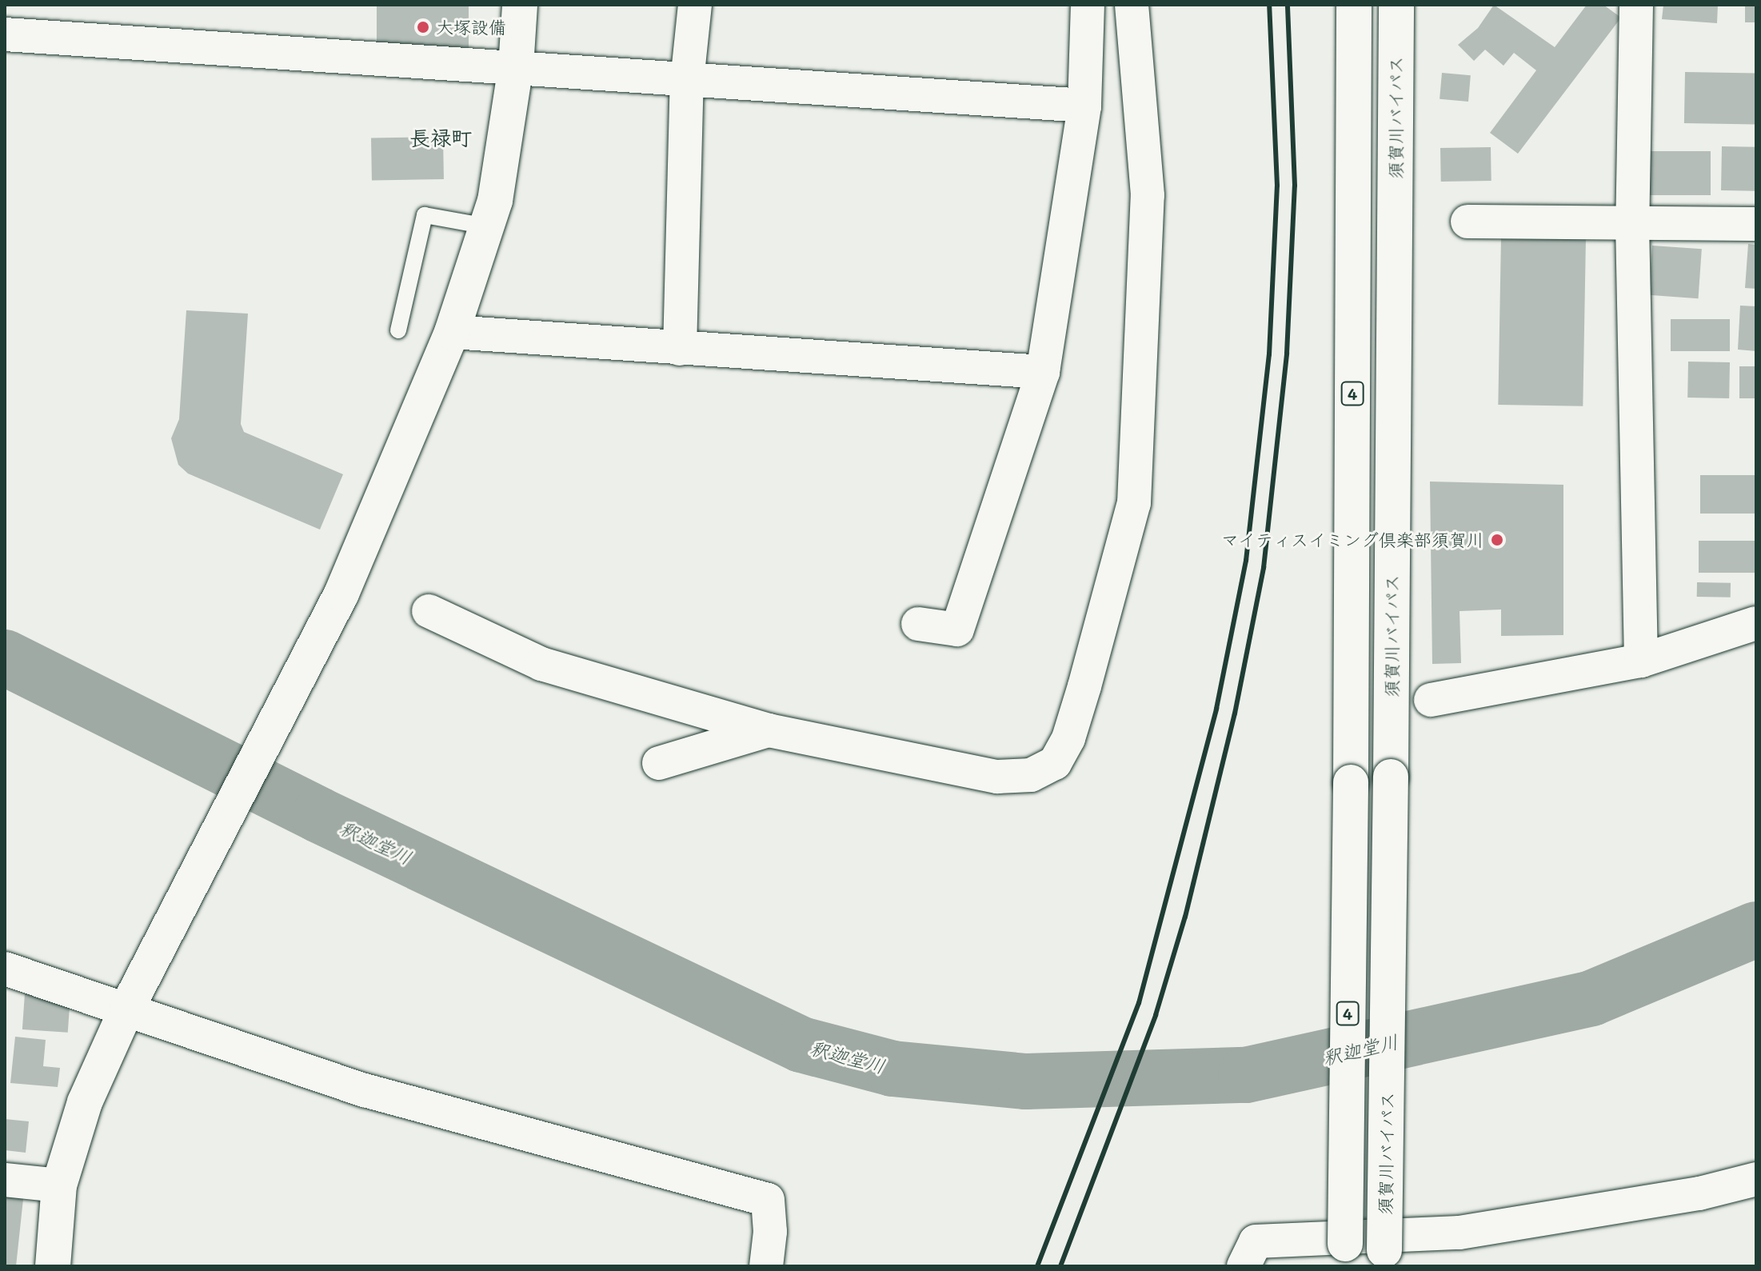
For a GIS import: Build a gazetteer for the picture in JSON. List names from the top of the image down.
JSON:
{
  "streets": {
    "main road": ["須賀川バイパス", "4"]
  },
  "districts": ["長禄町"],
  "water": ["釈迦堂川"],
  "places": ["大塚設備", "マイティスイミング倶楽部須賀川"]
}
